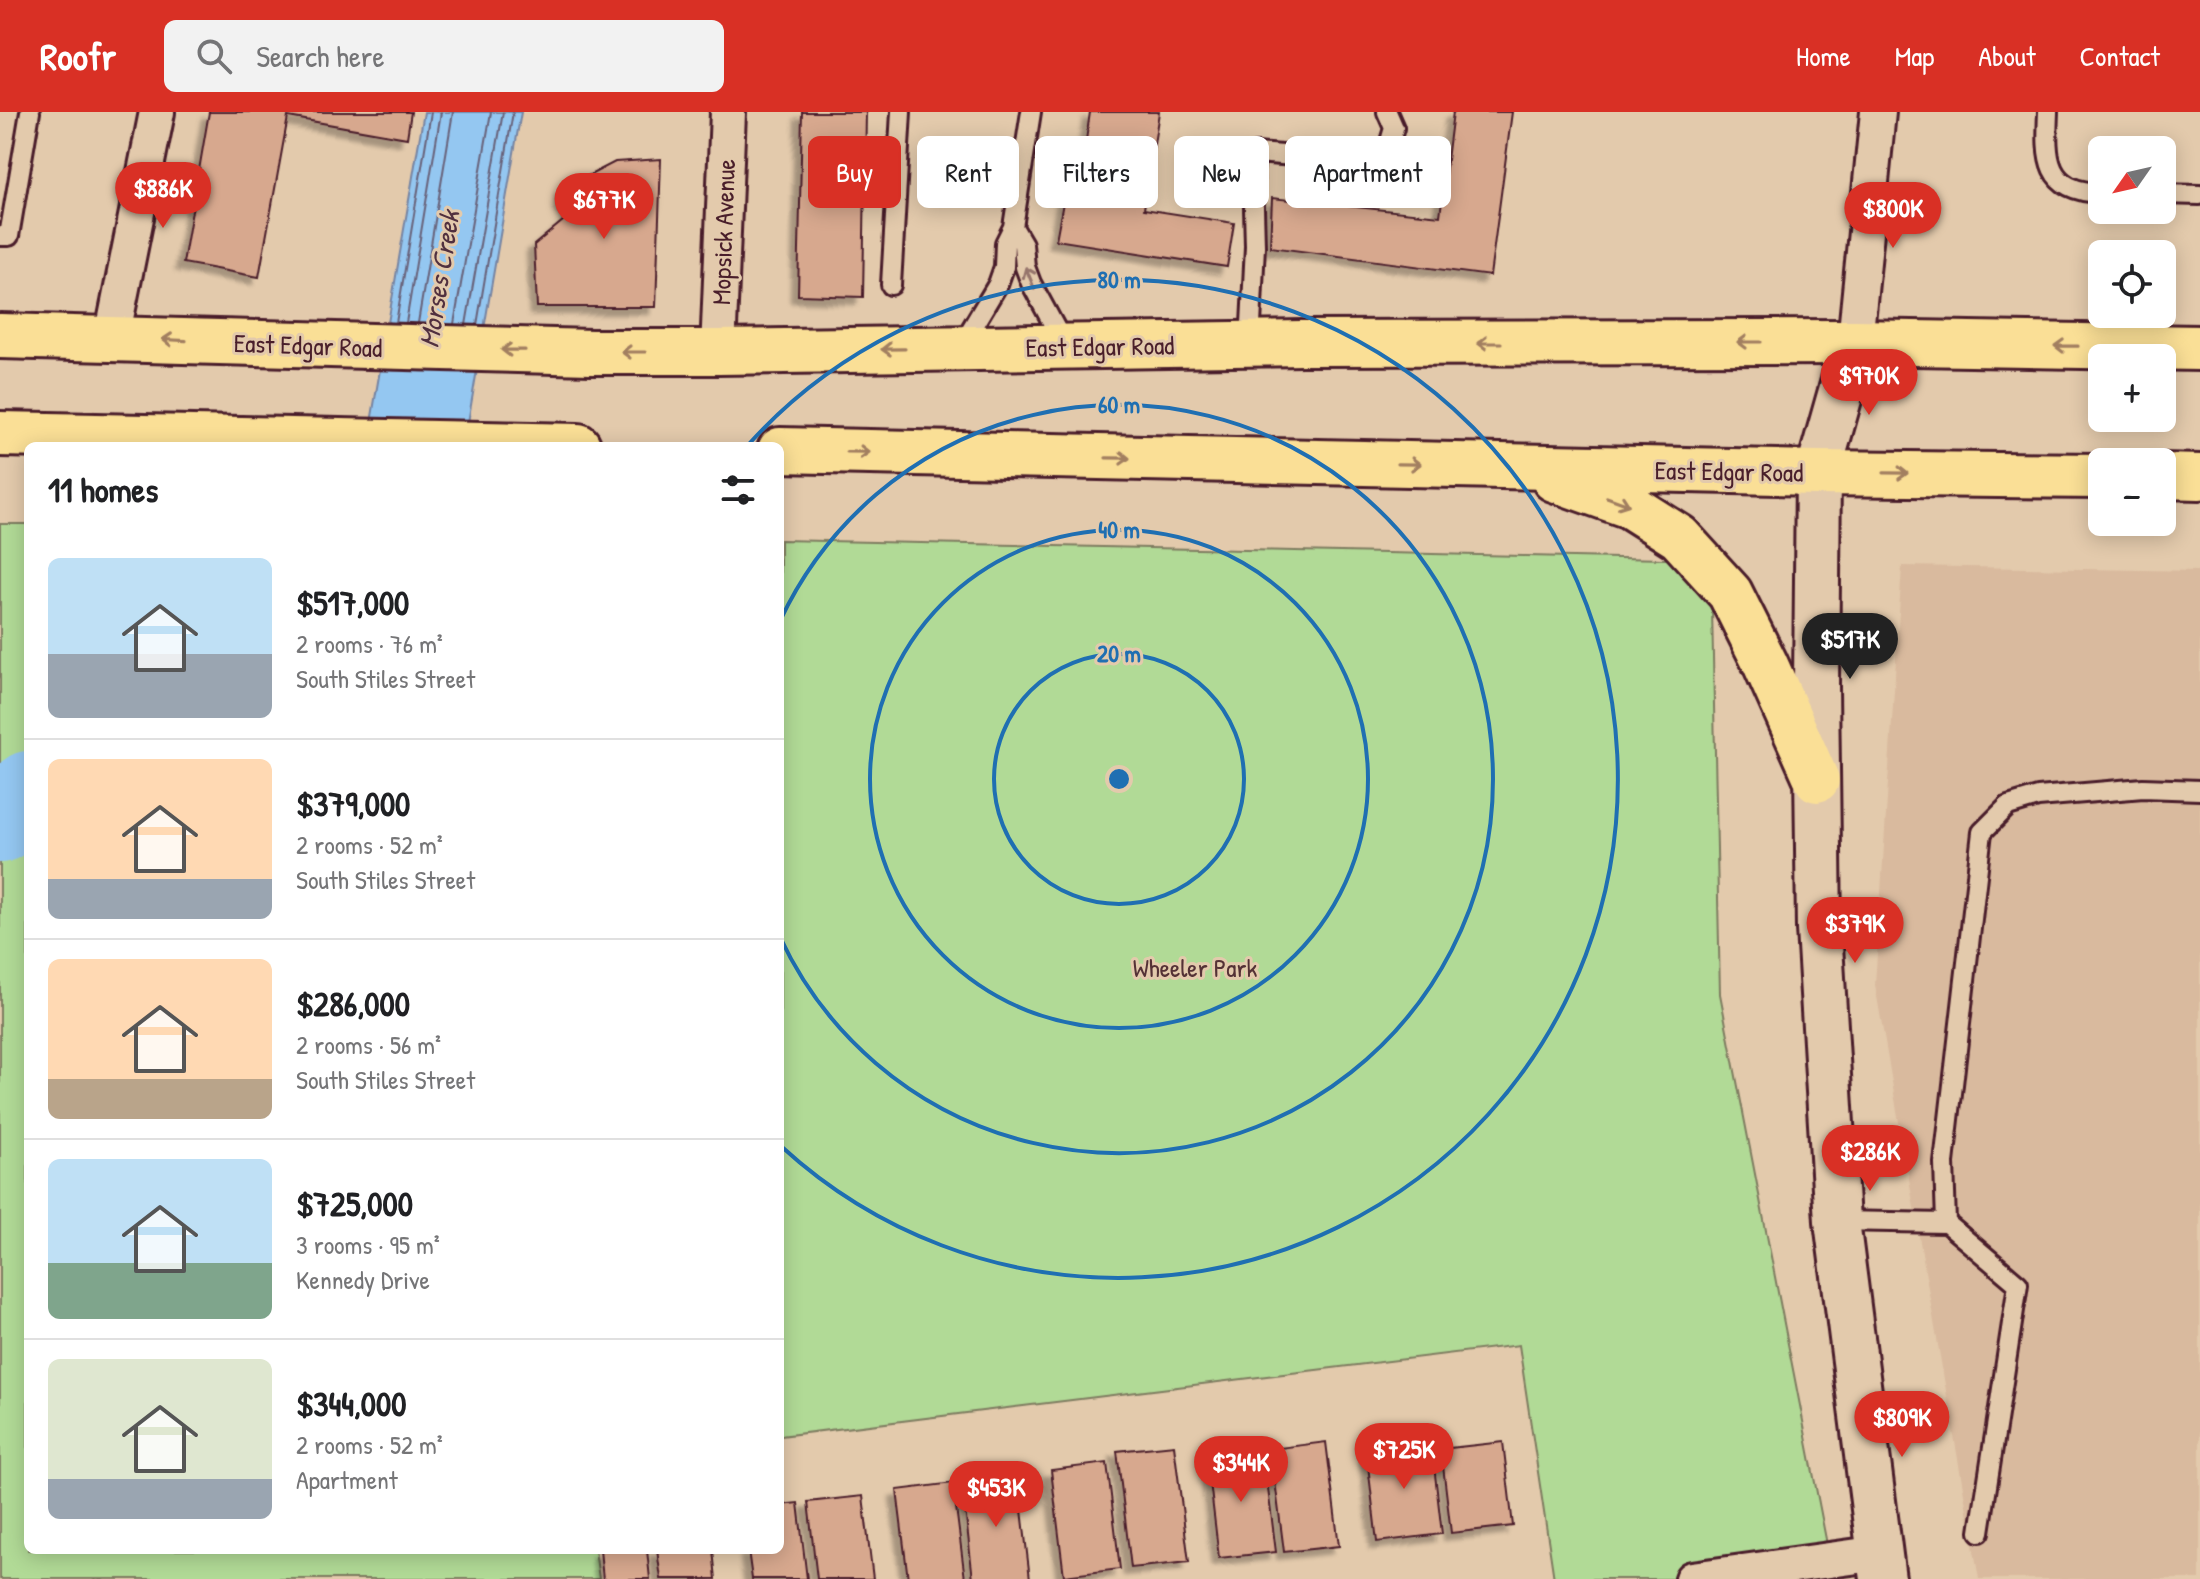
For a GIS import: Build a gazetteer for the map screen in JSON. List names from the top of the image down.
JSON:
{
  "streets": {
    "highway": ["East Edgar Road"],
    "street": ["Mopsick Avenue"]
  },
  "crossings": [
    ["Mopsick Avenue", "East Edgar Road"]
  ],
  "water": ["Morses Creek"],
  "parks": ["Wheeler Park"],
  "north": "bottom left",
  "page": {
    "header": "Roofr",
    "search": "Search here",
    "nav": [
      "Home",
      "Map",
      "About",
      "Contact"
    ],
    "map_buttons": ["+", "−"],
    "chip": [
      "Buy",
      "Rent",
      "Filters",
      "New",
      "Apartment"
    ],
    "price": [
      "$886K",
      "$677K",
      "$800K",
      "$970K",
      "$517K",
      "$379K",
      "$286K",
      "$809K",
      "$725K",
      "$344K",
      "$453K"
    ],
    "heading": "11 homes",
    "list": [
      {
        "name": "$517,000",
        "note": "2 rooms · 76 m² · South Stiles Street"
      },
      {
        "name": "$379,000",
        "note": "2 rooms · 52 m² · South Stiles Street"
      },
      {
        "name": "$286,000",
        "note": "2 rooms · 56 m² · South Stiles Street"
      },
      {
        "name": "$725,000",
        "note": "3 rooms · 95 m² · Kennedy Drive"
      },
      {
        "name": "$344,000",
        "note": "2 rooms · 52 m² · Apartment"
      }
    ]
  },
  "rings": [
    "80 m",
    "60 m",
    "40 m",
    "20 m"
  ]
}
